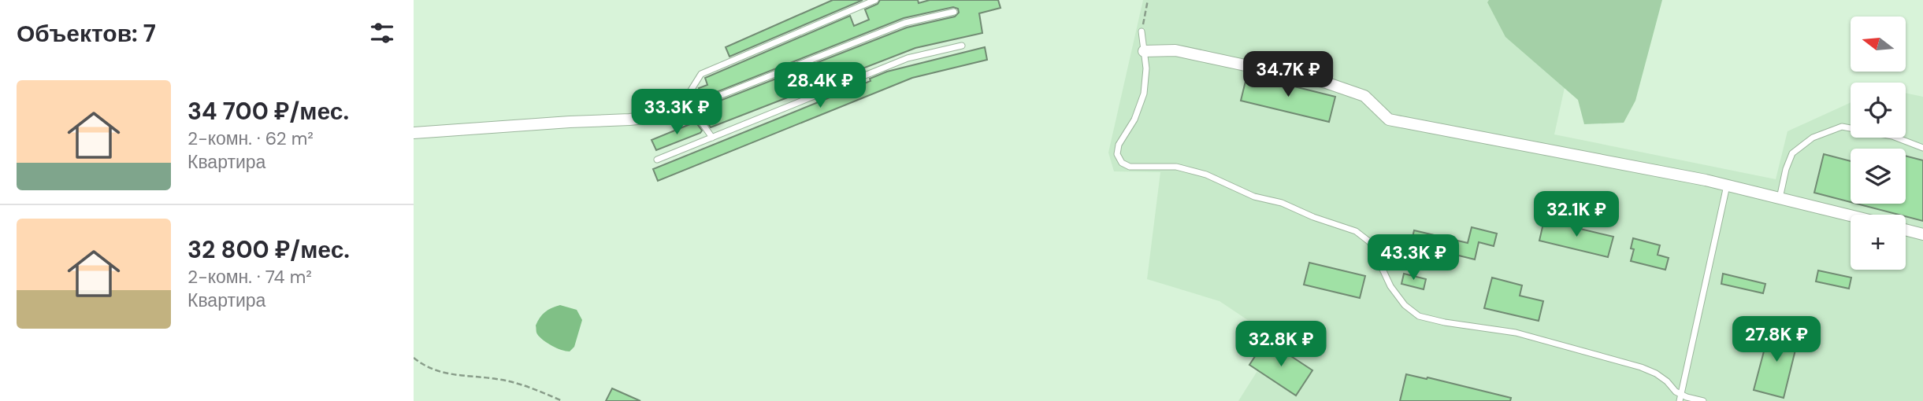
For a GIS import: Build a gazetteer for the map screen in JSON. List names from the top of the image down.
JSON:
{
  "north": "left",
  "page": {
    "heading": "Объектов: 7",
    "map_buttons": "+",
    "price": [
      "34.7K ₽",
      "28.4K ₽",
      "33.3K ₽",
      "32.1K ₽",
      "43.3K ₽",
      "27.8K ₽",
      "32.8K ₽"
    ],
    "list": [
      {
        "name": "34 700 ₽/мес.",
        "note": "2-комн. · 62 m² · Квартира"
      },
      {
        "name": "32 800 ₽/мес.",
        "note": "2-комн. · 74 m² · Квартира"
      }
    ]
  }
}
